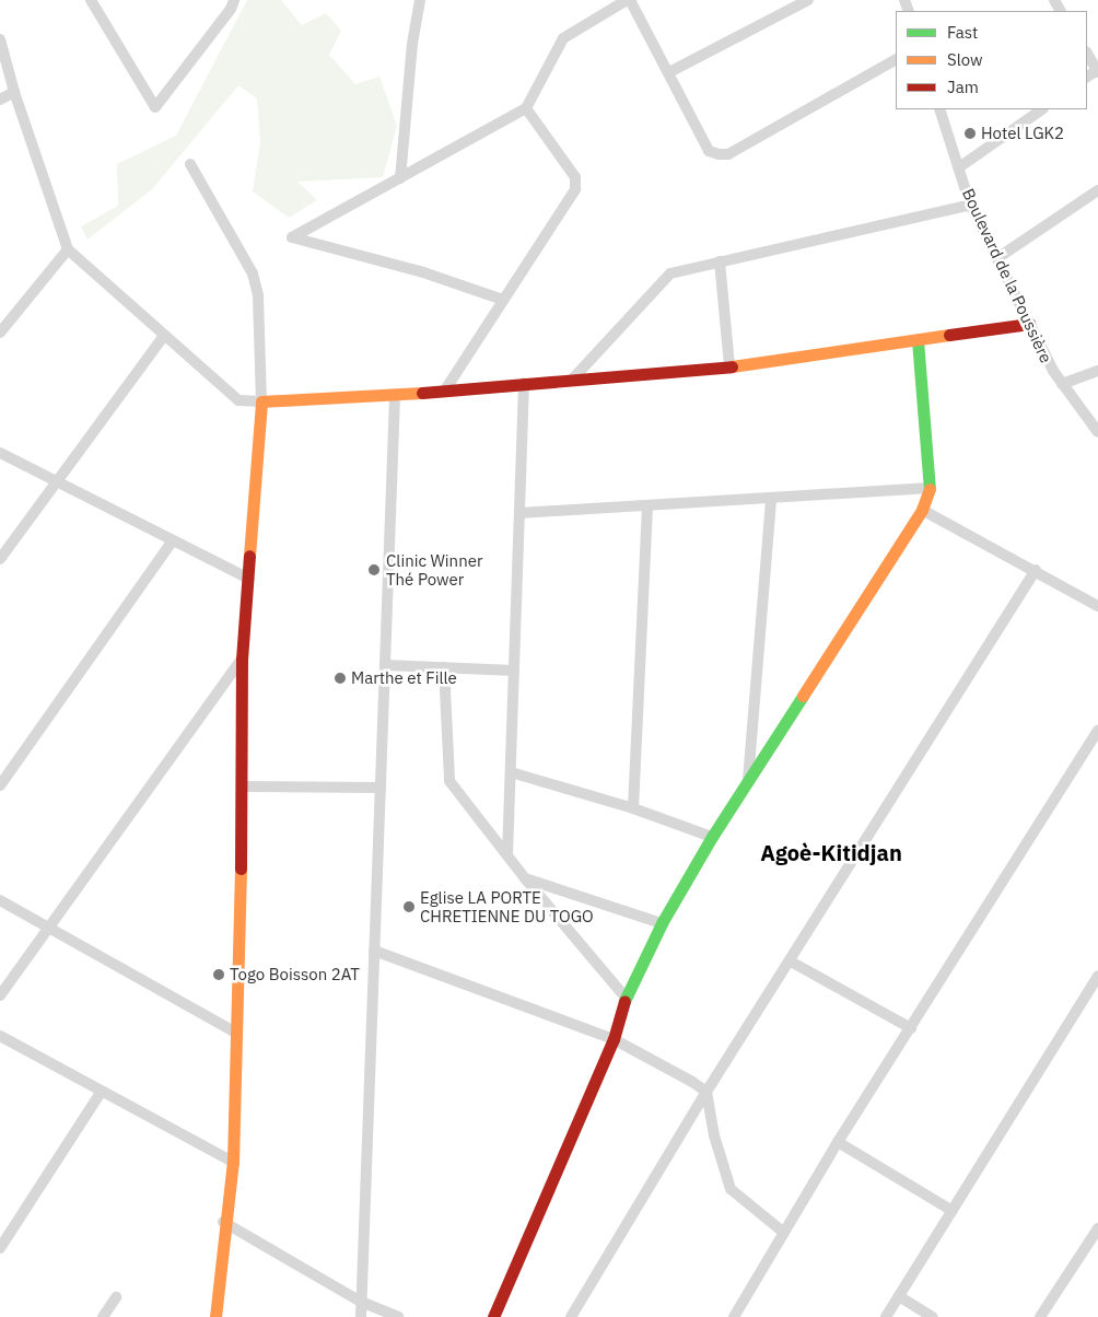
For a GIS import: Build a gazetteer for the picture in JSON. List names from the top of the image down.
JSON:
{
  "streets": {
    "street": ["Boulevard de la Poussière"]
  },
  "districts": ["Agoè-Kitidjan"],
  "places": [
    "Hotel LGK2",
    "Clinic Winner Thé Power",
    "Marthe et Fille",
    "Eglise LA PORTE CHRETIENNE DU TOGO",
    "Togo Boisson 2AT"
  ],
  "legend": ["Fast", "Slow", "Jam"]
}
